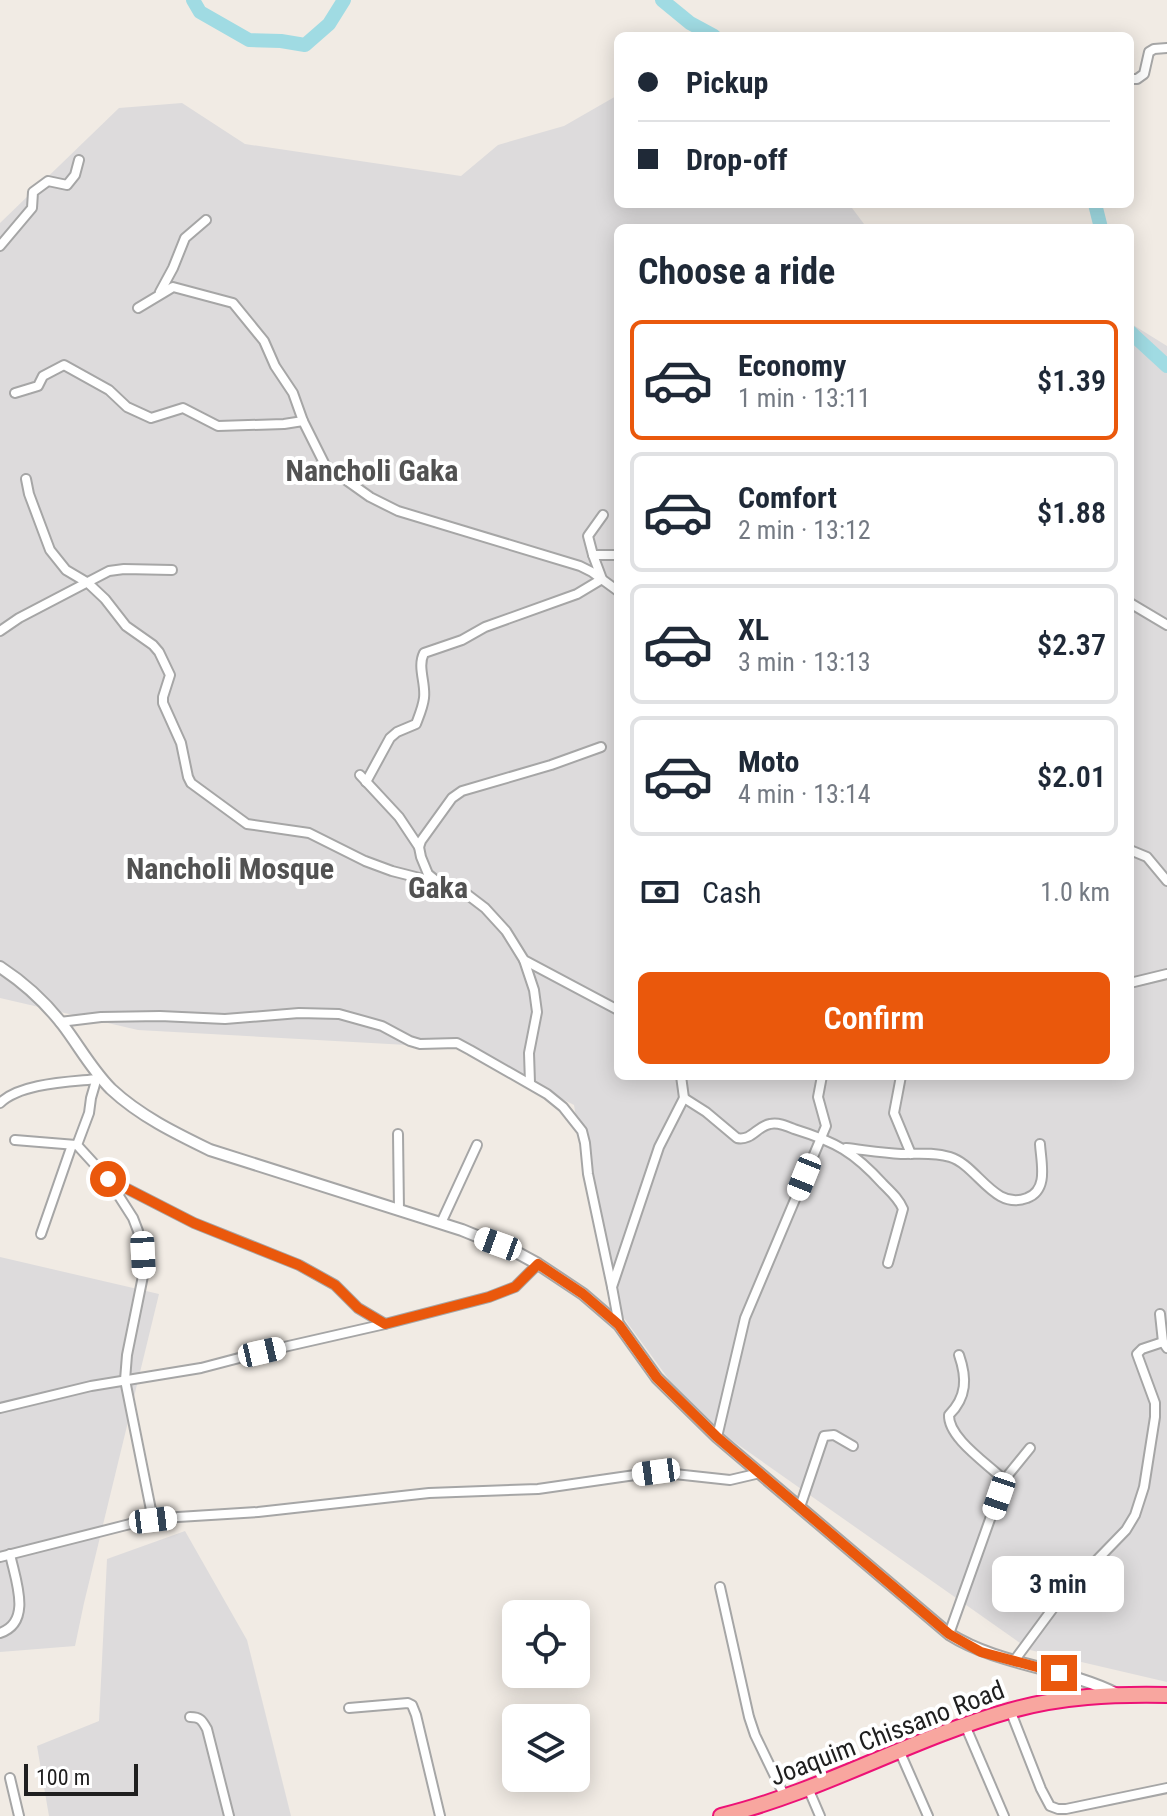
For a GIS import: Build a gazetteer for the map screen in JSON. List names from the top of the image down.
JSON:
{
  "streets": {
    "highway": ["Joaquim Chissano Road"]
  },
  "districts": ["Nancholi Gaka", "Nancholi Mosque", "Gaka"],
  "scale_bar": "100 m",
  "page": {
    "banner": ["Pickup", "Drop-off"],
    "heading": "Choose a ride",
    "list": [
      {
        "name": "Economy",
        "note": "1 min · 13:11",
        "value": "$1.39"
      },
      {
        "name": "Comfort",
        "note": "2 min · 13:12",
        "value": "$1.88"
      },
      {
        "name": "XL",
        "note": "3 min · 13:13",
        "value": "$2.37"
      },
      {
        "name": "Moto",
        "note": "4 min · 13:14",
        "value": "$2.01"
      }
    ],
    "pay": ["Cash", "1.0 km"],
    "buttons": "Confirm",
    "bubble": "3 min",
    "scale": "100 m"
  }
}
